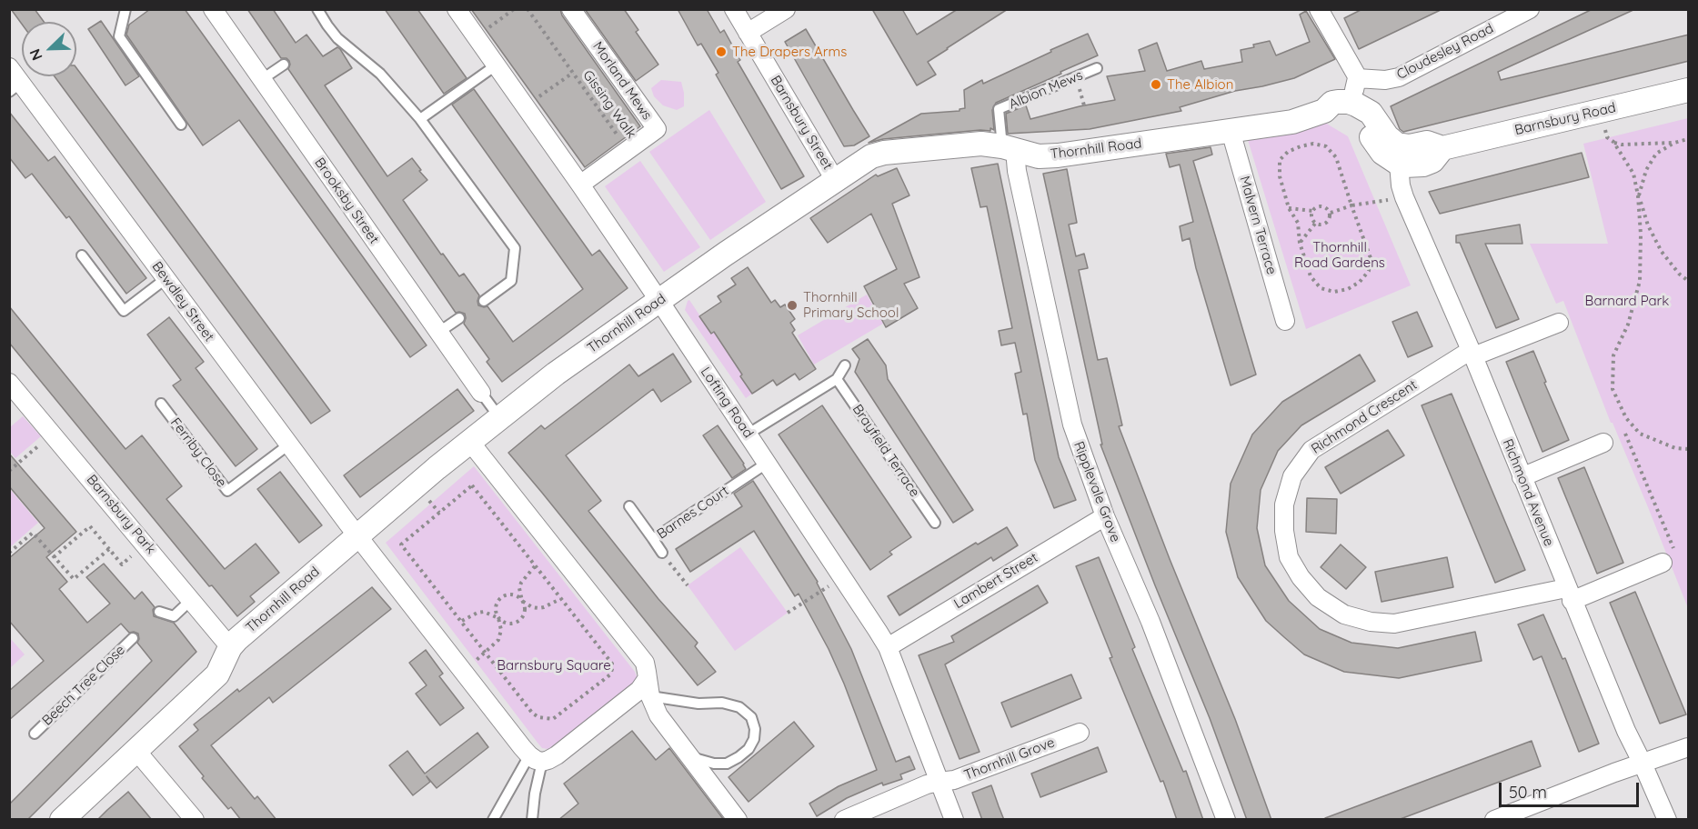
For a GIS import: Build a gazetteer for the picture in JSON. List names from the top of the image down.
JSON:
{
  "streets": {
    "street": [
      "Cloudesley Road",
      "Morland Mews",
      "Barnsbury Road",
      "Barnsbury Street",
      "Thornhill Road",
      "Brooksby Street",
      "Malvern Terrace",
      "Bewdley Street",
      "Lofting Road",
      "Richmond Crescent",
      "Ripplevale Grove",
      "Richmond Avenue",
      "Barnsbury Park",
      "Lambert Street",
      "Thornhill Grove"
    ],
    "lane": [
      "Albion Mews",
      "Brayfield Terrace",
      "Ferriby Close",
      "Barnes Court",
      "Beech Tree Close"
    ],
    "path": ["Gissing Walk"]
  },
  "crossings": [
    ["Morland Mews", "Gissing Walk"],
    ["Morland Mews", "Lofting Road"],
    ["Albion Mews", "Thornhill Road"],
    ["Albion Mews", "Ripplevale Grove"],
    ["Gissing Walk", "Lofting Road"],
    ["Barnsbury Street", "Thornhill Road"],
    ["Thornhill Road", "Malvern Terrace"],
    ["Thornhill Road", "Bewdley Street"],
    ["Thornhill Road", "Lofting Road"],
    ["Thornhill Road", "Ripplevale Grove"],
    ["Thornhill Road", "Barnsbury Park"],
    ["Bewdley Street", "Ferriby Close"],
    ["Lofting Road", "Barnes Court"],
    ["Lofting Road", "Lambert Street"],
    ["Lofting Road", "Thornhill Grove"],
    ["Richmond Crescent", "Richmond Avenue"],
    ["Ripplevale Grove", "Lambert Street"]
  ],
  "parks": ["Thornhill Road Gardens", "Barnard Park", "Barnsbury Square"],
  "places": ["The Drapers Arms", "The Albion", "Thornhill Primary School"],
  "scale_bar": "50 m",
  "north": "bottom left"
}
